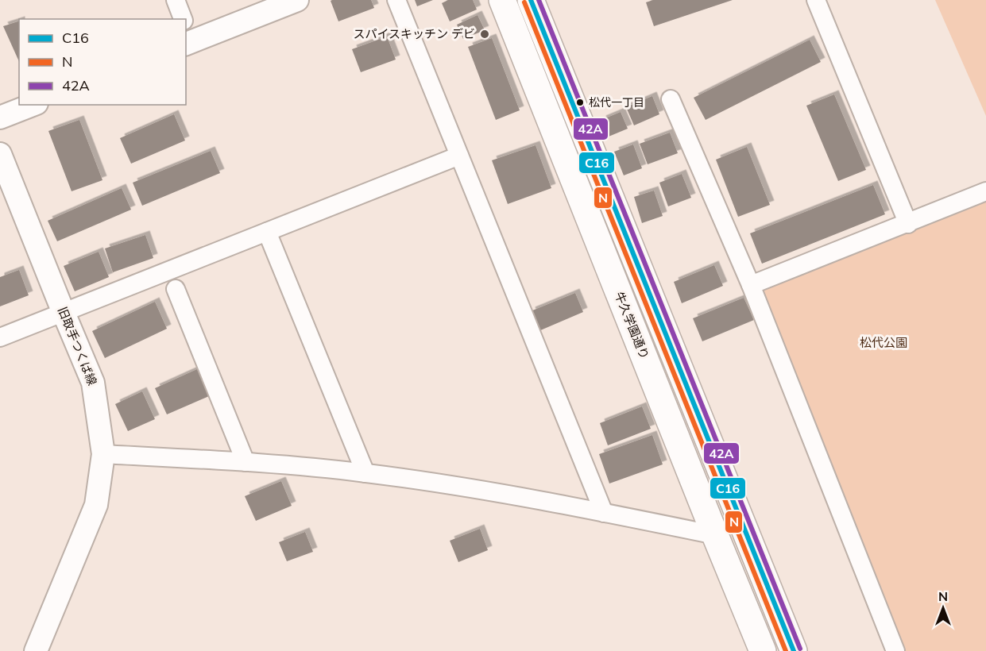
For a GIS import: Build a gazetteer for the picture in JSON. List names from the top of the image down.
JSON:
{
  "streets": {
    "highway": ["牛久学園通り"],
    "street": ["旧取手つくば線"]
  },
  "parks": ["松代公園"],
  "places": ["スパイスキッチン デビ", "松代一丁目"],
  "lines": ["transit line C16", "transit line 42A", "transit line N"],
  "legend": ["C16", "N", "42A"],
  "north": "top"
}
